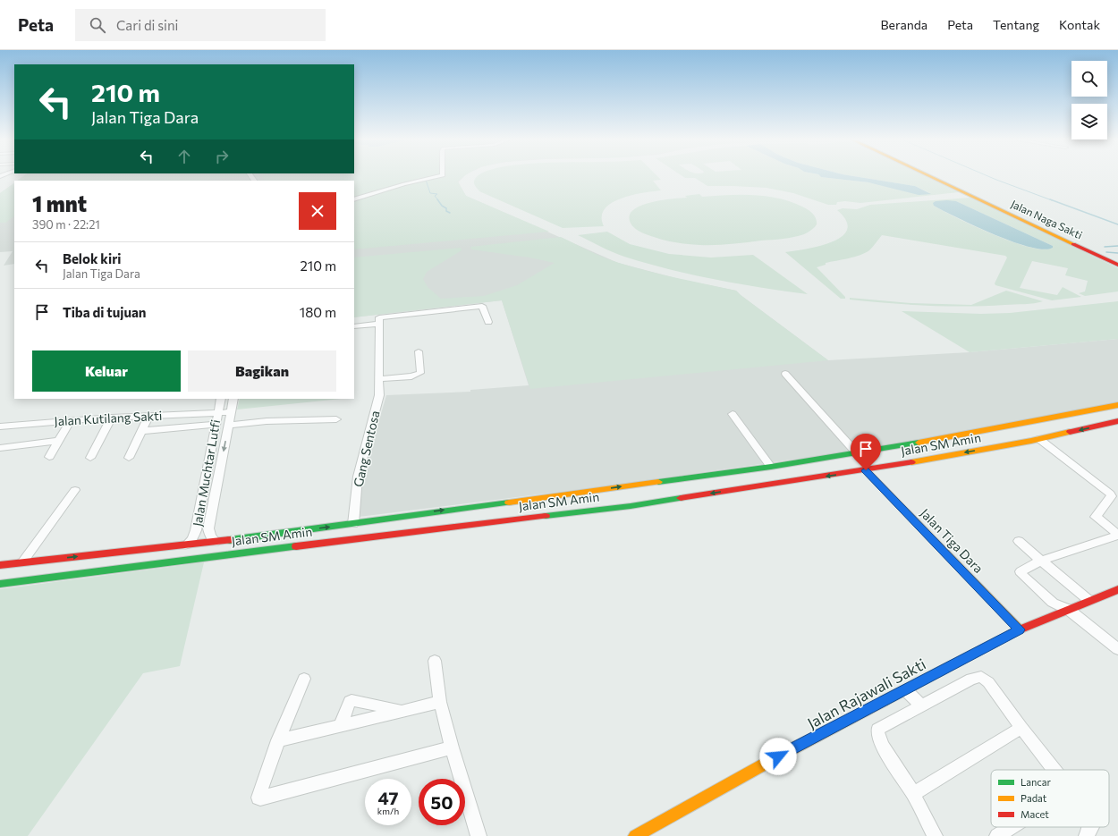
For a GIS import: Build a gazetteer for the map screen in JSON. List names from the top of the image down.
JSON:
{
  "streets": {
    "main road": [
      "Jalan Naga Sakti",
      "Jalan SM Amin",
      "Jalan Tiga Dara",
      "Jalan Rajawali Sakti"
    ],
    "street": ["Jalan Kutilang Sakti", "Gang Sentosa", "Jalan Muchtar Lutfi"]
  },
  "crossings": [
    ["Jalan Kutilang Sakti", "Jalan Muchtar Lutfi"],
    ["Jalan SM Amin", "Gang Sentosa"],
    ["Jalan SM Amin", "Jalan Muchtar Lutfi"],
    ["Jalan SM Amin", "Jalan Tiga Dara"],
    ["Jalan Tiga Dara", "Jalan Rajawali Sakti"]
  ],
  "legend": ["Lancar", "Padat", "Macet"],
  "page": {
    "header": "Peta",
    "search": "Cari di sini",
    "nav": [
      "Beranda",
      "Peta",
      "Tentang",
      "Kontak"
    ],
    "turn": ["210 m", "Jalan Tiga Dara"],
    "heading": ["1 mnt", "390 m · 22:21"],
    "list": [
      {
        "name": "Belok kiri",
        "note": "Jalan Tiga Dara",
        "value": "210 m"
      },
      {
        "name": "Tiba di tujuan",
        "value": "180 m"
      }
    ],
    "buttons": ["Keluar", "Bagikan"],
    "speed": "47 km/h",
    "limit": "50"
  }
}
